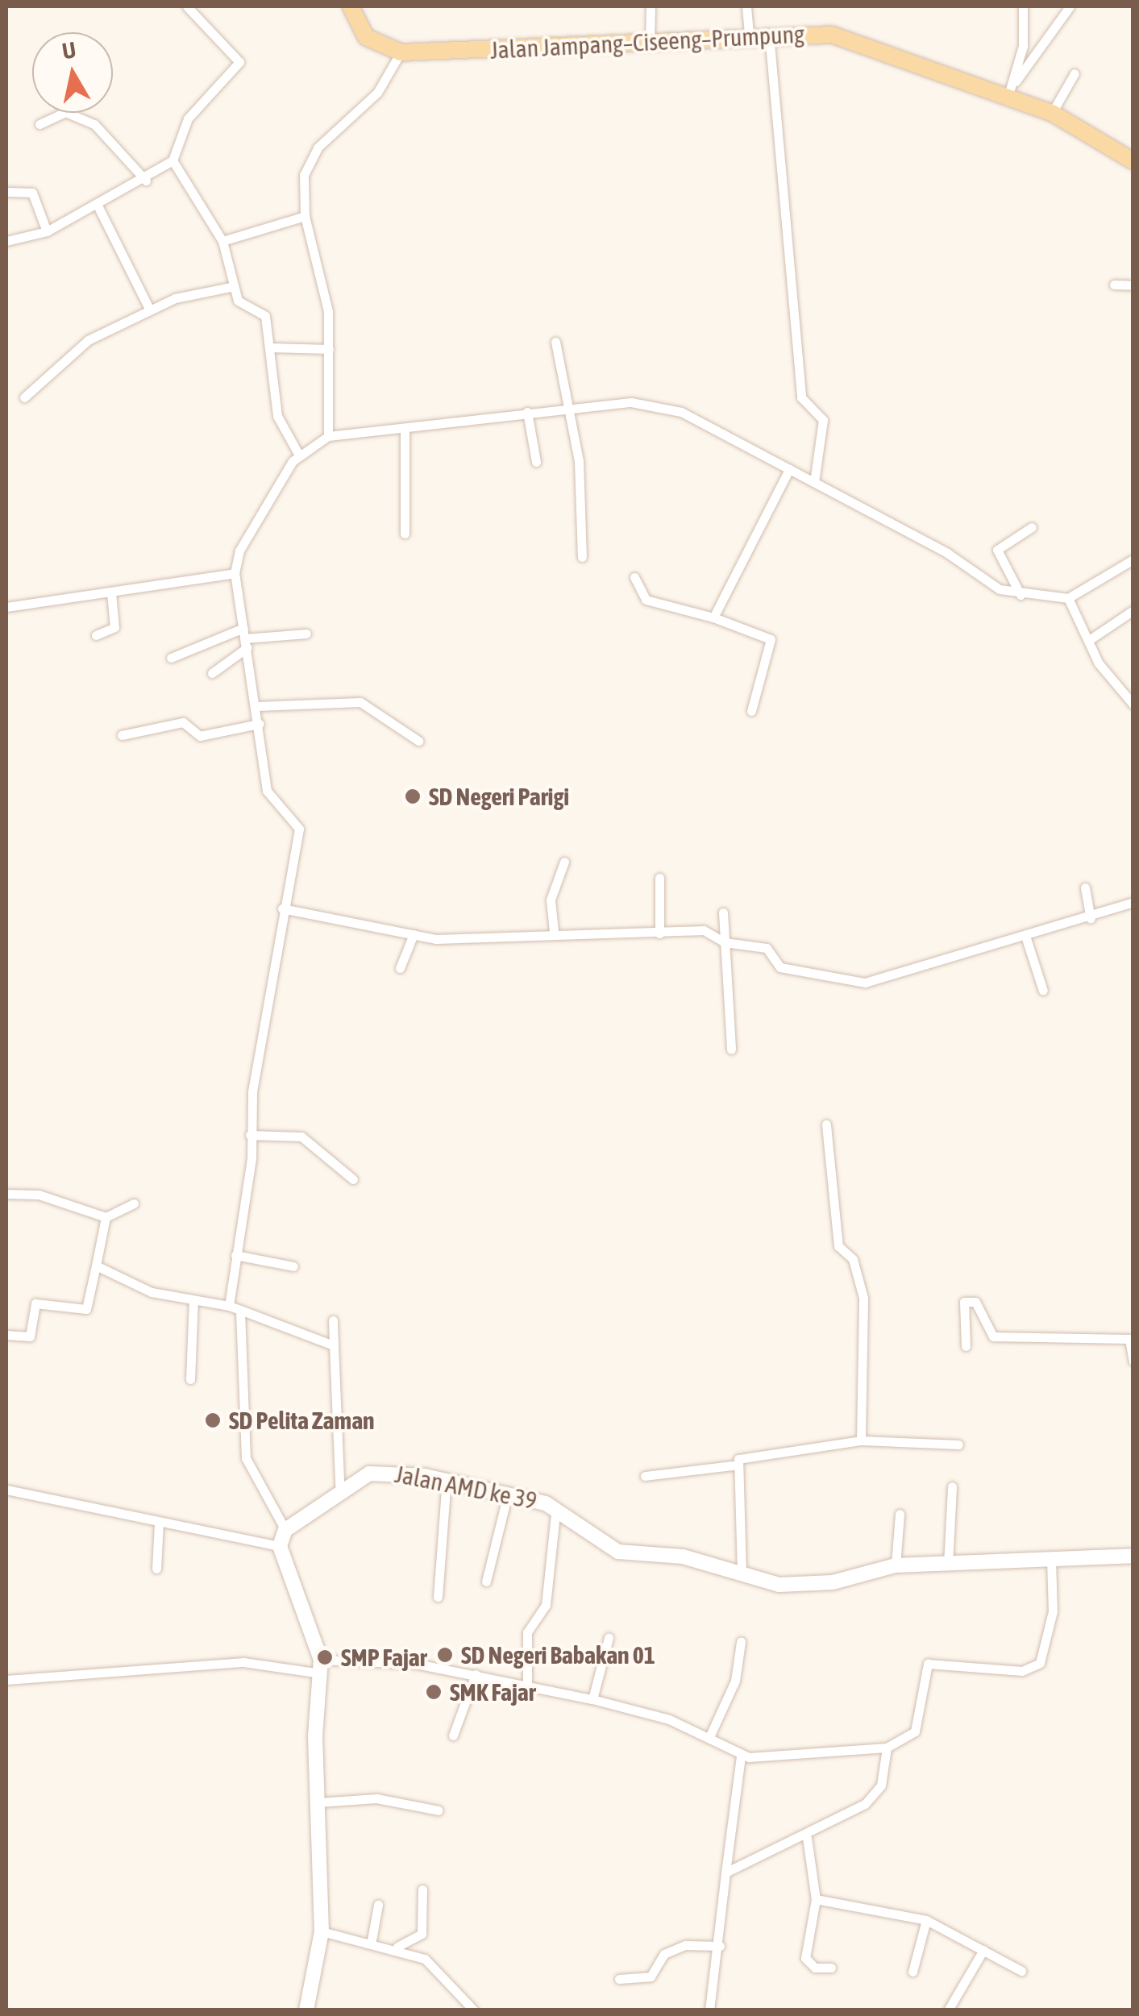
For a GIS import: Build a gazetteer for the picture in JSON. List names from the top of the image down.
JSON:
{
  "streets": {
    "main road": ["Jalan Jampang–Ciseeng–Prumpung"],
    "street": ["Jalan AMD ke 39"]
  },
  "places": [
    "SD Negeri Parigi",
    "SD Pelita Zaman",
    "SD Negeri Babakan 01",
    "SMP Fajar",
    "SMK Fajar"
  ],
  "north": "top"
}
